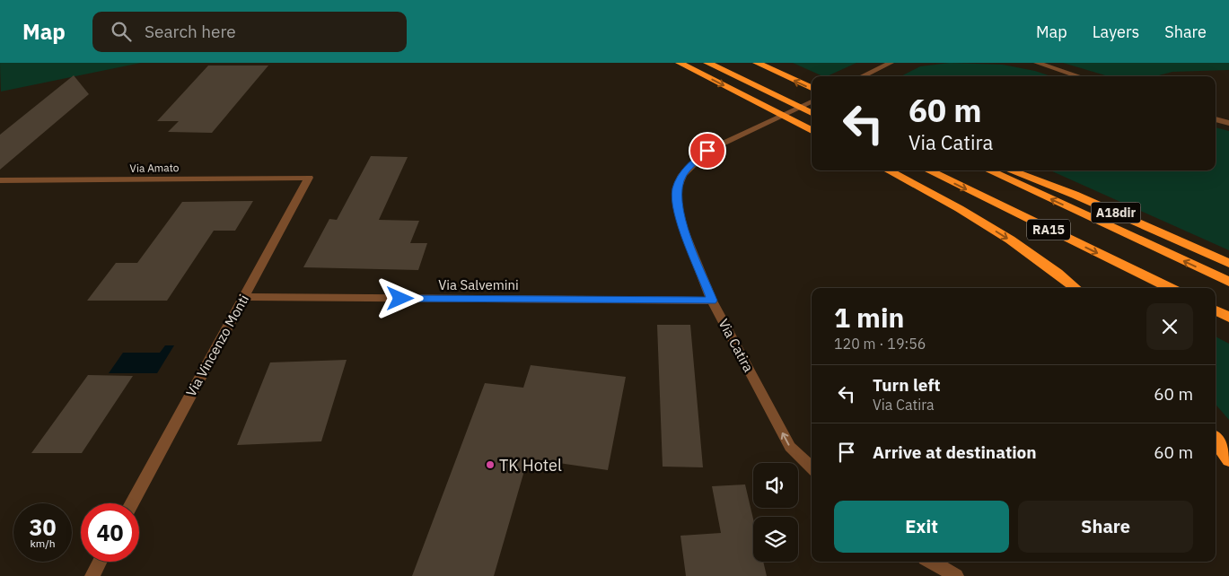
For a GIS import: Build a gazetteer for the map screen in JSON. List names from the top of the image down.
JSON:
{
  "streets": {
    "highway": ["A18dir", "RA15"],
    "street": [
      "Via Amato",
      "Via Salvemini",
      "Via Vincenzo Monti",
      "Via Catira"
    ]
  },
  "crossings": [
    ["Via Amato", "Via Vincenzo Monti"],
    ["Via Salvemini", "Via Vincenzo Monti"],
    ["Via Salvemini", "Via Catira"]
  ],
  "one_way": ["Via Catira"],
  "places": ["TK Hotel"],
  "page": {
    "header": "Map",
    "search": "Search here",
    "nav": ["Map", "Layers", "Share"],
    "turn": ["60 m", "Via Catira"],
    "heading": ["1 min", "120 m · 19:56"],
    "list": [
      {
        "name": "Turn left",
        "note": "Via Catira",
        "value": "60 m"
      },
      {
        "name": "Arrive at destination",
        "value": "60 m"
      }
    ],
    "buttons": ["Exit", "Share"],
    "speed": "30 km/h",
    "limit": "40"
  }
}
